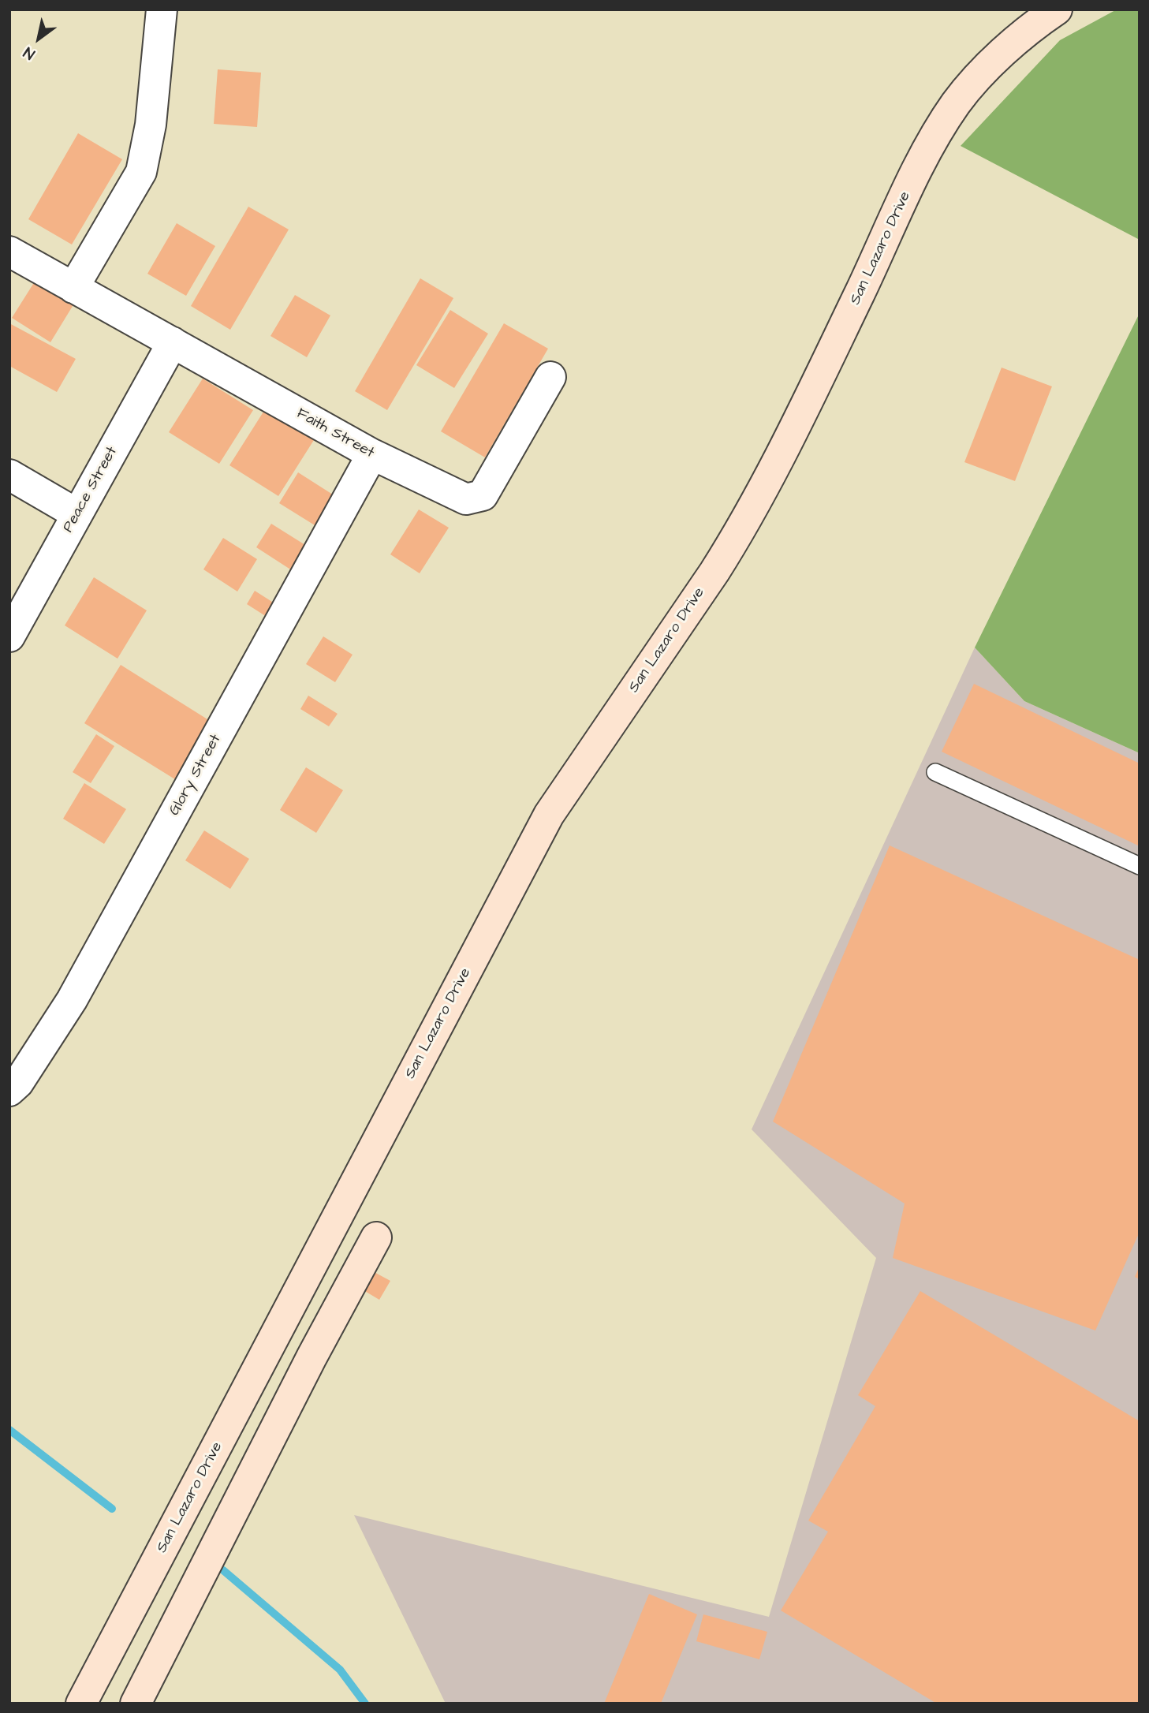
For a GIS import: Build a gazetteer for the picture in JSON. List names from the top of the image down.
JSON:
{
  "streets": {
    "street": [
      "San Lazaro Drive",
      "Faith Street",
      "Peace Street",
      "Glory Street"
    ]
  },
  "crossings": [
    ["Faith Street", "Peace Street"],
    ["Faith Street", "Glory Street"]
  ],
  "north": "bottom left"
}
